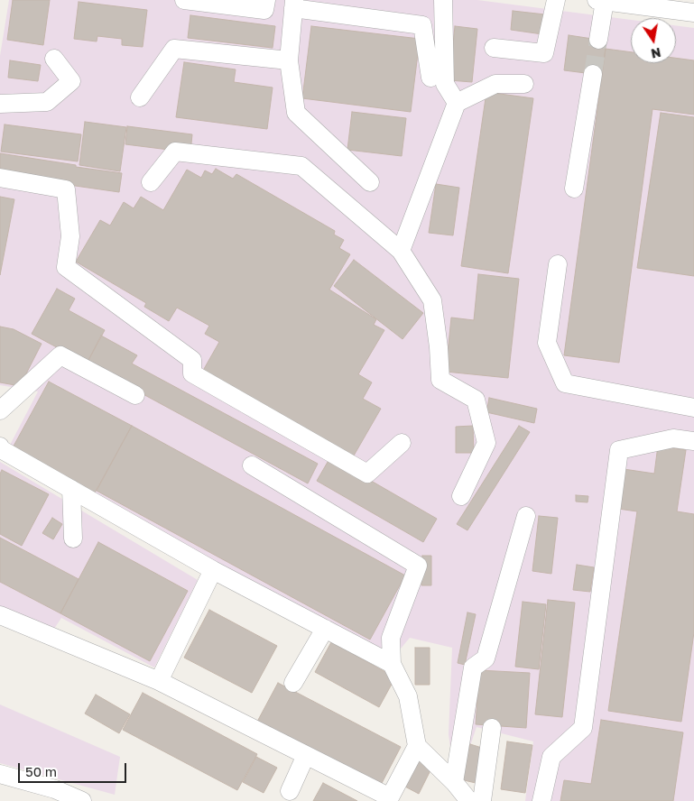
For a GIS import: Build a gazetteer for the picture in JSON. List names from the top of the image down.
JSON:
{
  "scale_bar": "50 m",
  "north": "bottom"
}
